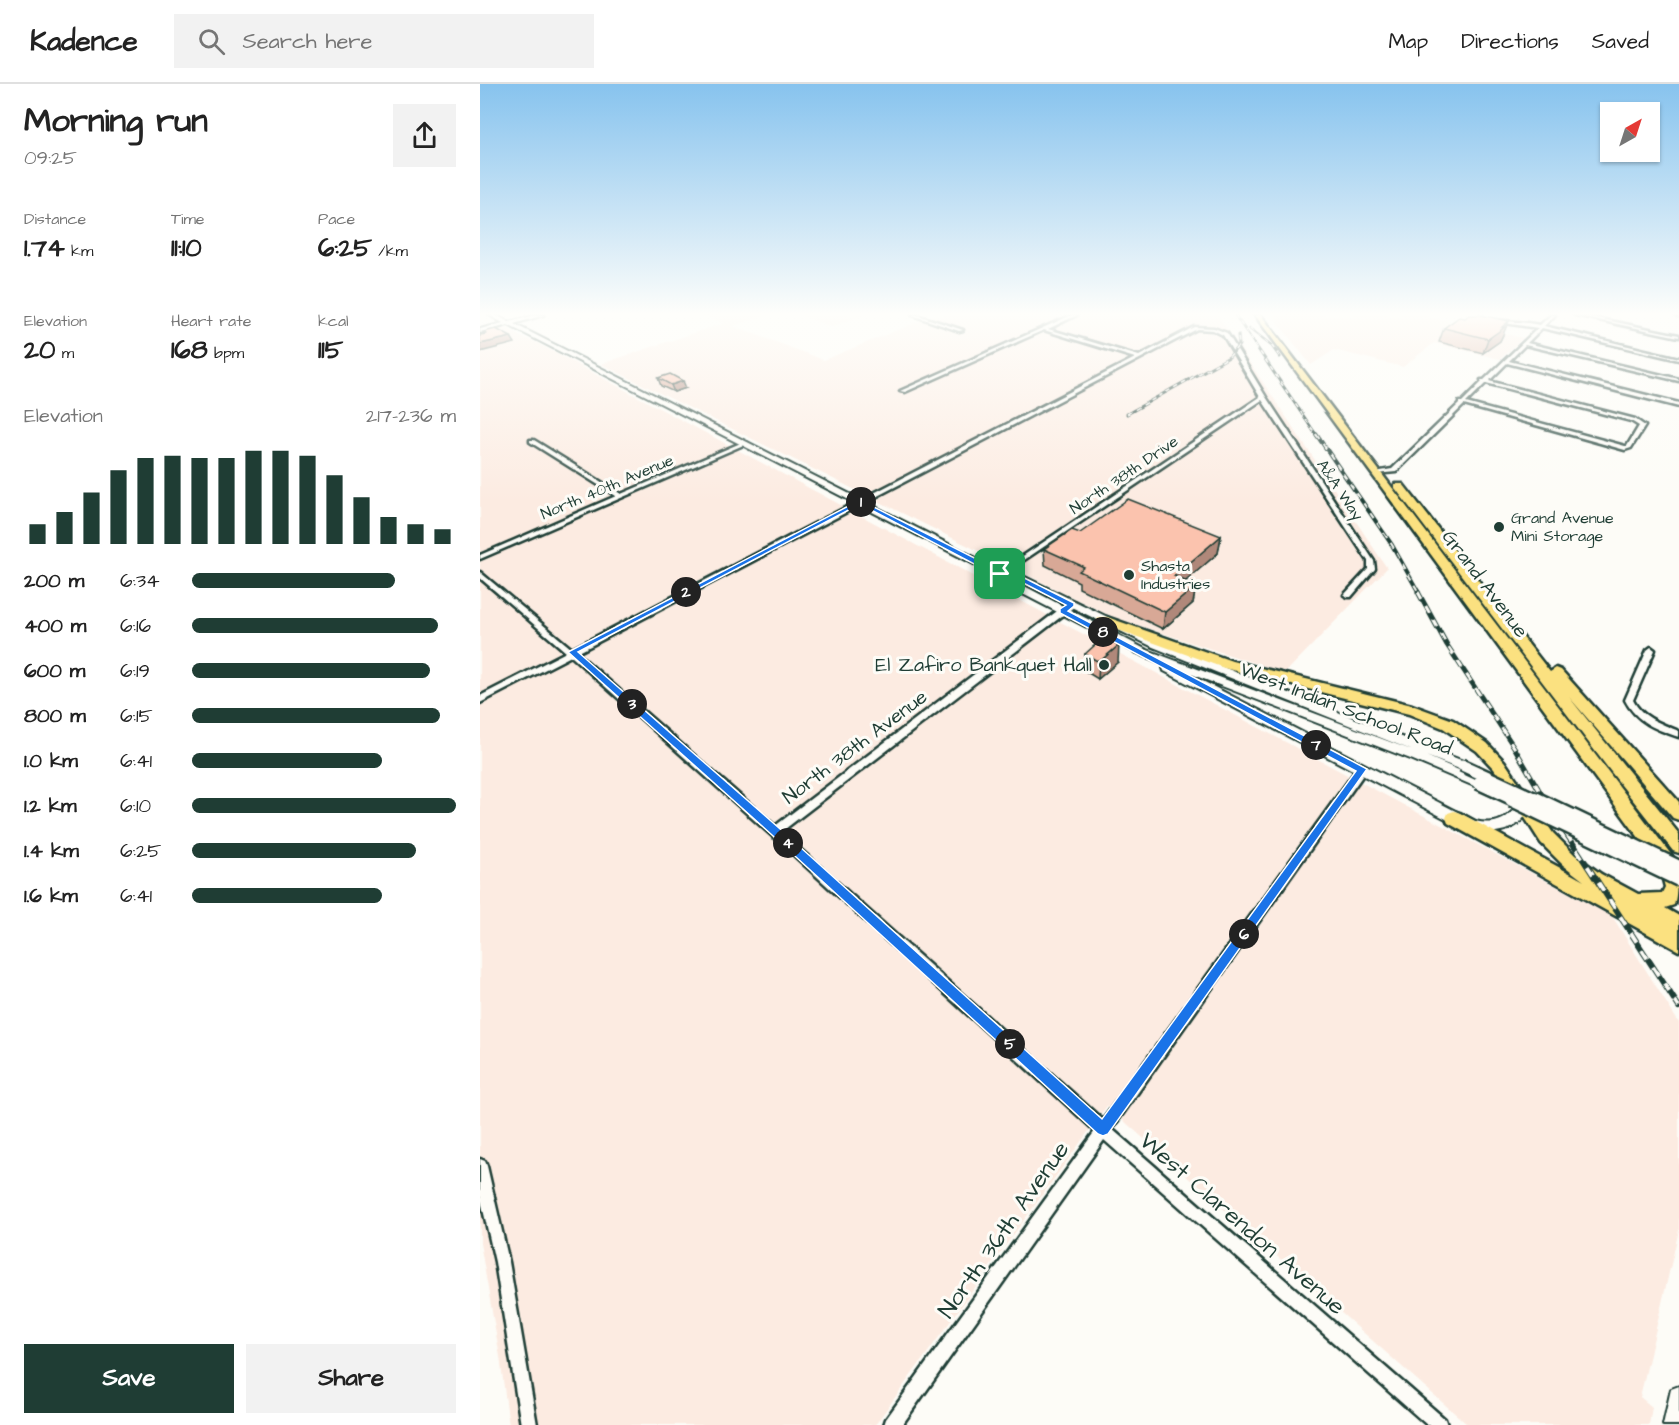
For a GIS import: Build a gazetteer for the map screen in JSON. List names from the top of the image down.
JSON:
{
  "streets": {
    "highway": ["Grand Avenue"],
    "main road": ["West Indian School Road"],
    "street": [
      "North 38th Drive",
      "North 40th Avenue",
      "A&A Way",
      "North 38th Avenue",
      "West Clarendon Avenue",
      "North 36th Avenue"
    ]
  },
  "crossings": [
    ["North 38th Drive", "A&A Way"],
    ["North 38th Drive", "West Indian School Road"],
    ["North 40th Avenue", "West Indian School Road"],
    ["Grand Avenue", "West Indian School Road"],
    ["West Indian School Road", "North 38th Avenue"],
    ["North 38th Avenue", "West Clarendon Avenue"],
    ["West Clarendon Avenue", "North 36th Avenue"]
  ],
  "places": ["Grand Avenue Mini Storage", "Shasta Industries", "El Zafiro Bankquet Hall"],
  "north": "top right",
  "page": {
    "header": "Kadence",
    "search": "Search here",
    "nav": ["Map", "Directions", "Saved"],
    "heading": ["Morning run", "09:25"],
    "stats": [
      ["Distance", "1.74 km"],
      ["Time", "11:10"],
      ["Pace", "6:25 /km"],
      ["Elevation", "20 m"],
      ["Heart rate", "168 bpm"],
      ["kcal", "115"]
    ],
    "chart": ["Elevation", "217–236 m"],
    "pins": [
      "1",
      "2",
      "8",
      "3",
      "7",
      "4",
      "6",
      "5"
    ],
    "list": [
      {
        "name": "200 m",
        "note": "6:34"
      },
      {
        "name": "400 m",
        "note": "6:16"
      },
      {
        "name": "600 m",
        "note": "6:19"
      },
      {
        "name": "800 m",
        "note": "6:15"
      },
      {
        "name": "1.0 km",
        "note": "6:41"
      },
      {
        "name": "1.2 km",
        "note": "6:10"
      },
      {
        "name": "1.4 km",
        "note": "6:25"
      },
      {
        "name": "1.6 km",
        "note": "6:41"
      }
    ],
    "buttons": ["Save", "Share"]
  }
}
